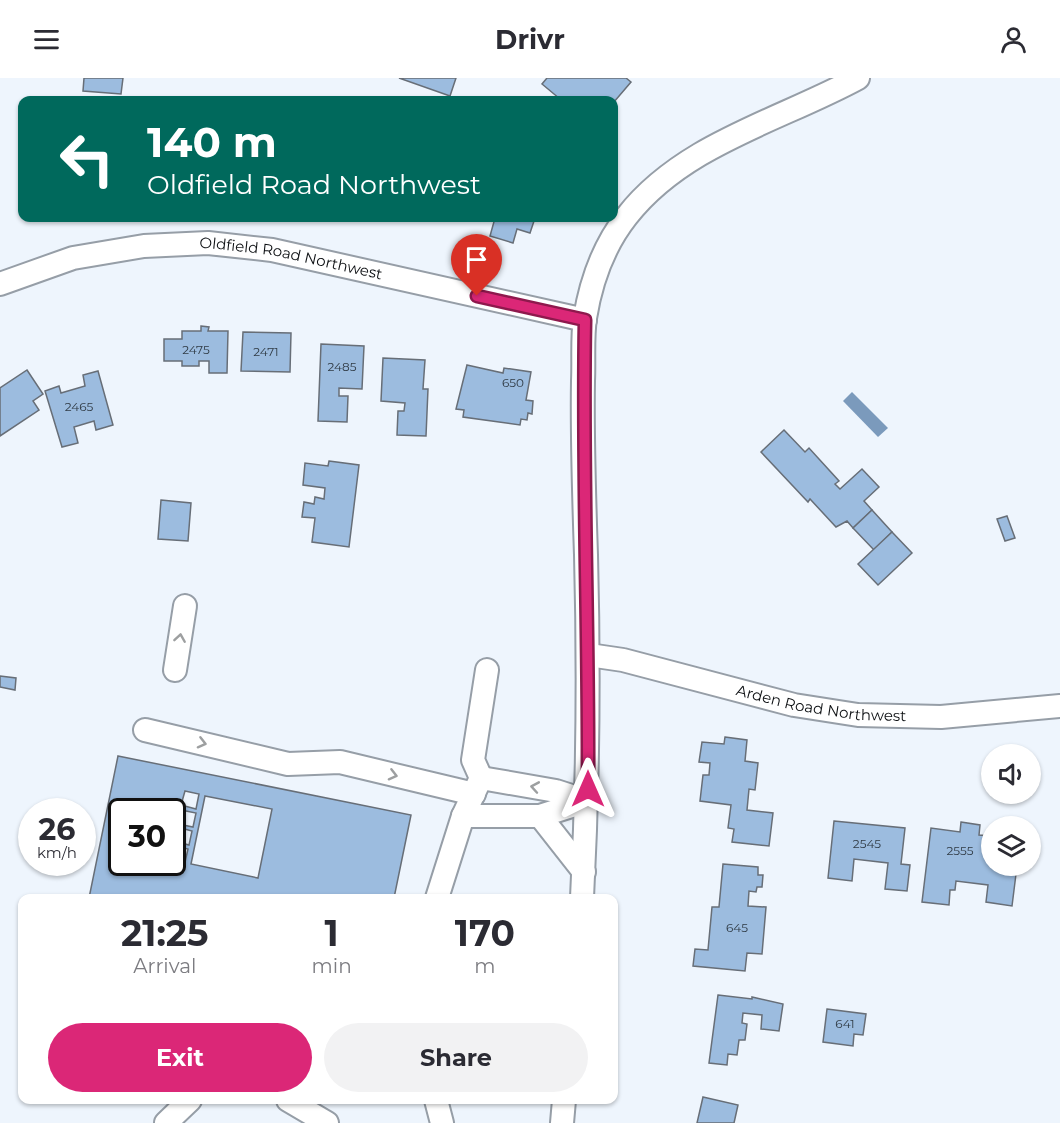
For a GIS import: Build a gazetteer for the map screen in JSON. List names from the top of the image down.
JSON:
{
  "streets": {
    "street": ["Oldfield Road Northwest", "Arden Road Northwest"]
  },
  "house_numbers": [
    "2475",
    "2471",
    "2485",
    "650",
    "2465",
    "2545",
    "2555",
    "645",
    "641"
  ],
  "page": {
    "header": "Drivr",
    "turn": ["140 m", "Oldfield Road Northwest"],
    "speed": "26 km/h",
    "limit": "30",
    "eta": [
      "21:25",
      "Arrival",
      "1",
      "min",
      "170",
      "m"
    ],
    "buttons": ["Exit", "Share"]
  }
}
